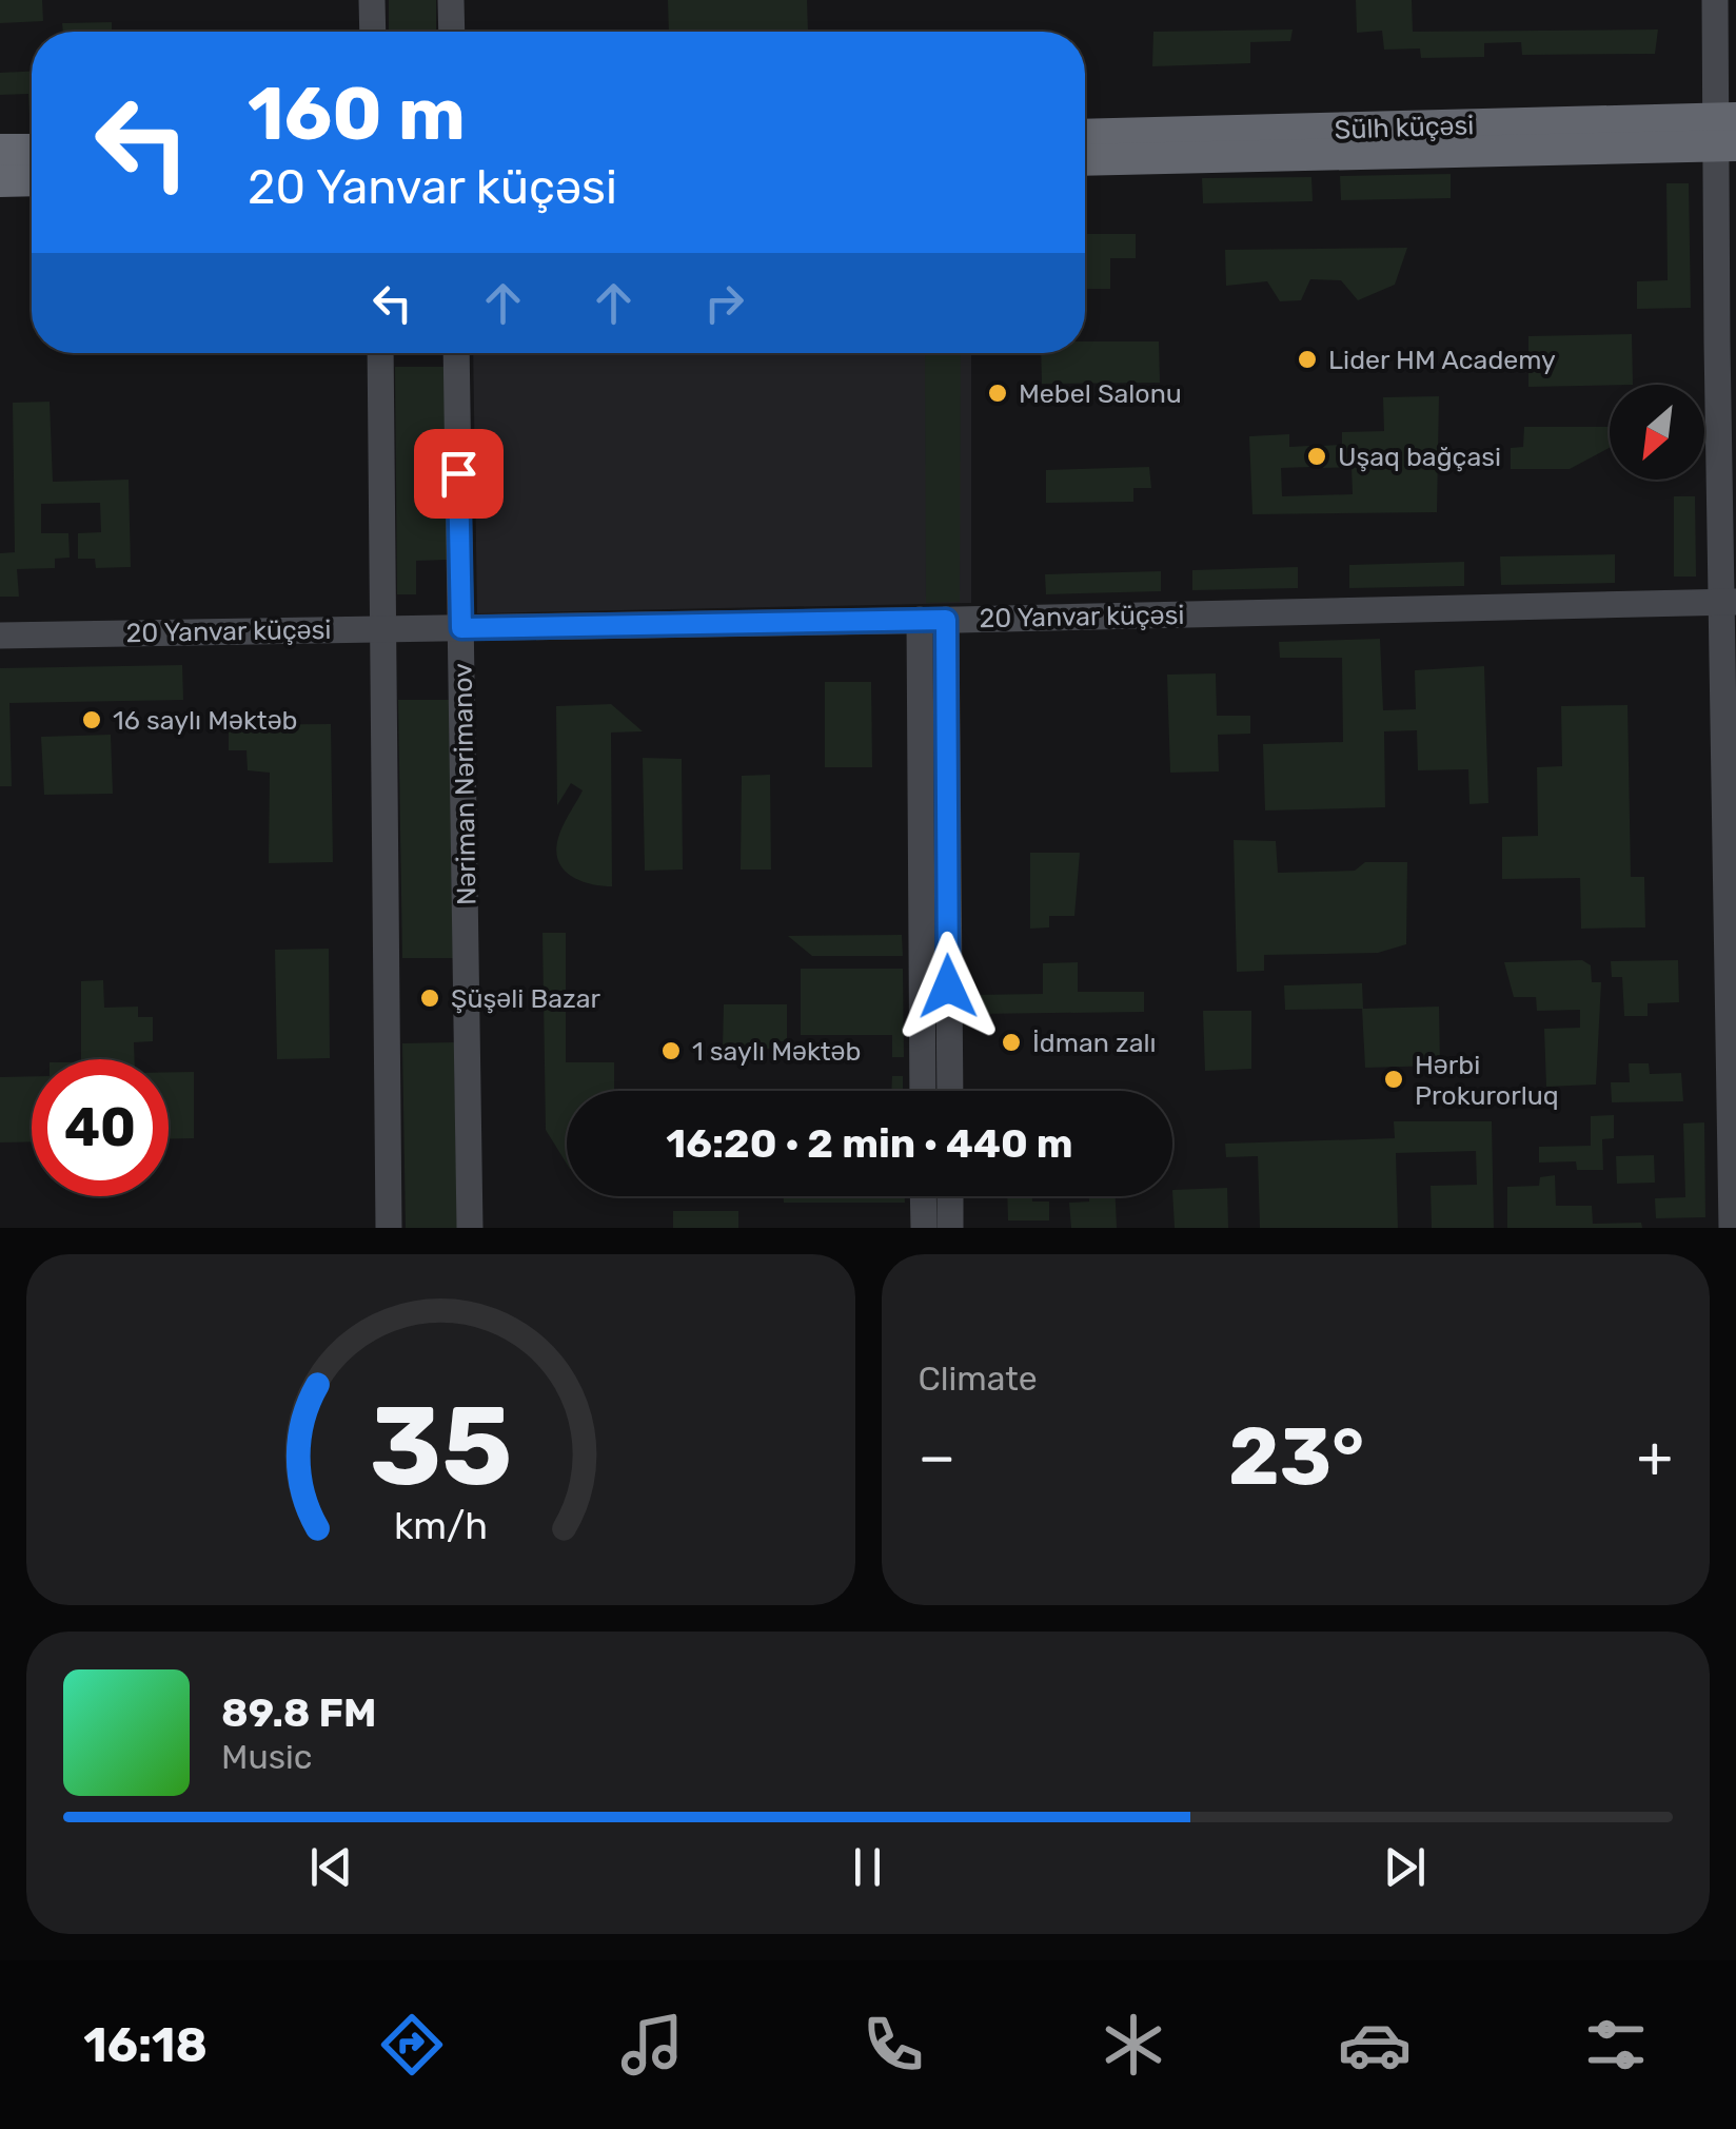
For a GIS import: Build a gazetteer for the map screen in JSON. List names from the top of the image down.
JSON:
{
  "streets": {
    "highway": ["Sülh küçəsi"],
    "main road": ["20 Yanvar küçəsi", "Nəriman Nərimanov"]
  },
  "crossings": [
    ["20 Yanvar küçəsi", "Nəriman Nərimanov"]
  ],
  "places": [
    "Lider HM Academy",
    "Mebel Salonu",
    "Uşaq bağçasi",
    "16 saylı Məktəb",
    "Şüşəli Bazar",
    "İdman zalı",
    "1 saylı Məktəb",
    "Hərbi Prokurorluq"
  ],
  "north": "bottom left",
  "page": {
    "turn": ["160 m", "20 Yanvar küçəsi"],
    "limit": "40",
    "trip": "16:20 · 2 min · 440 m",
    "tile": "Climate",
    "heat": ["−", "23°", "+"],
    "song": ["89.8 FM", "Music"],
    "tabs": "16:18",
    "gauge": ["35", "km/h"]
  }
}
